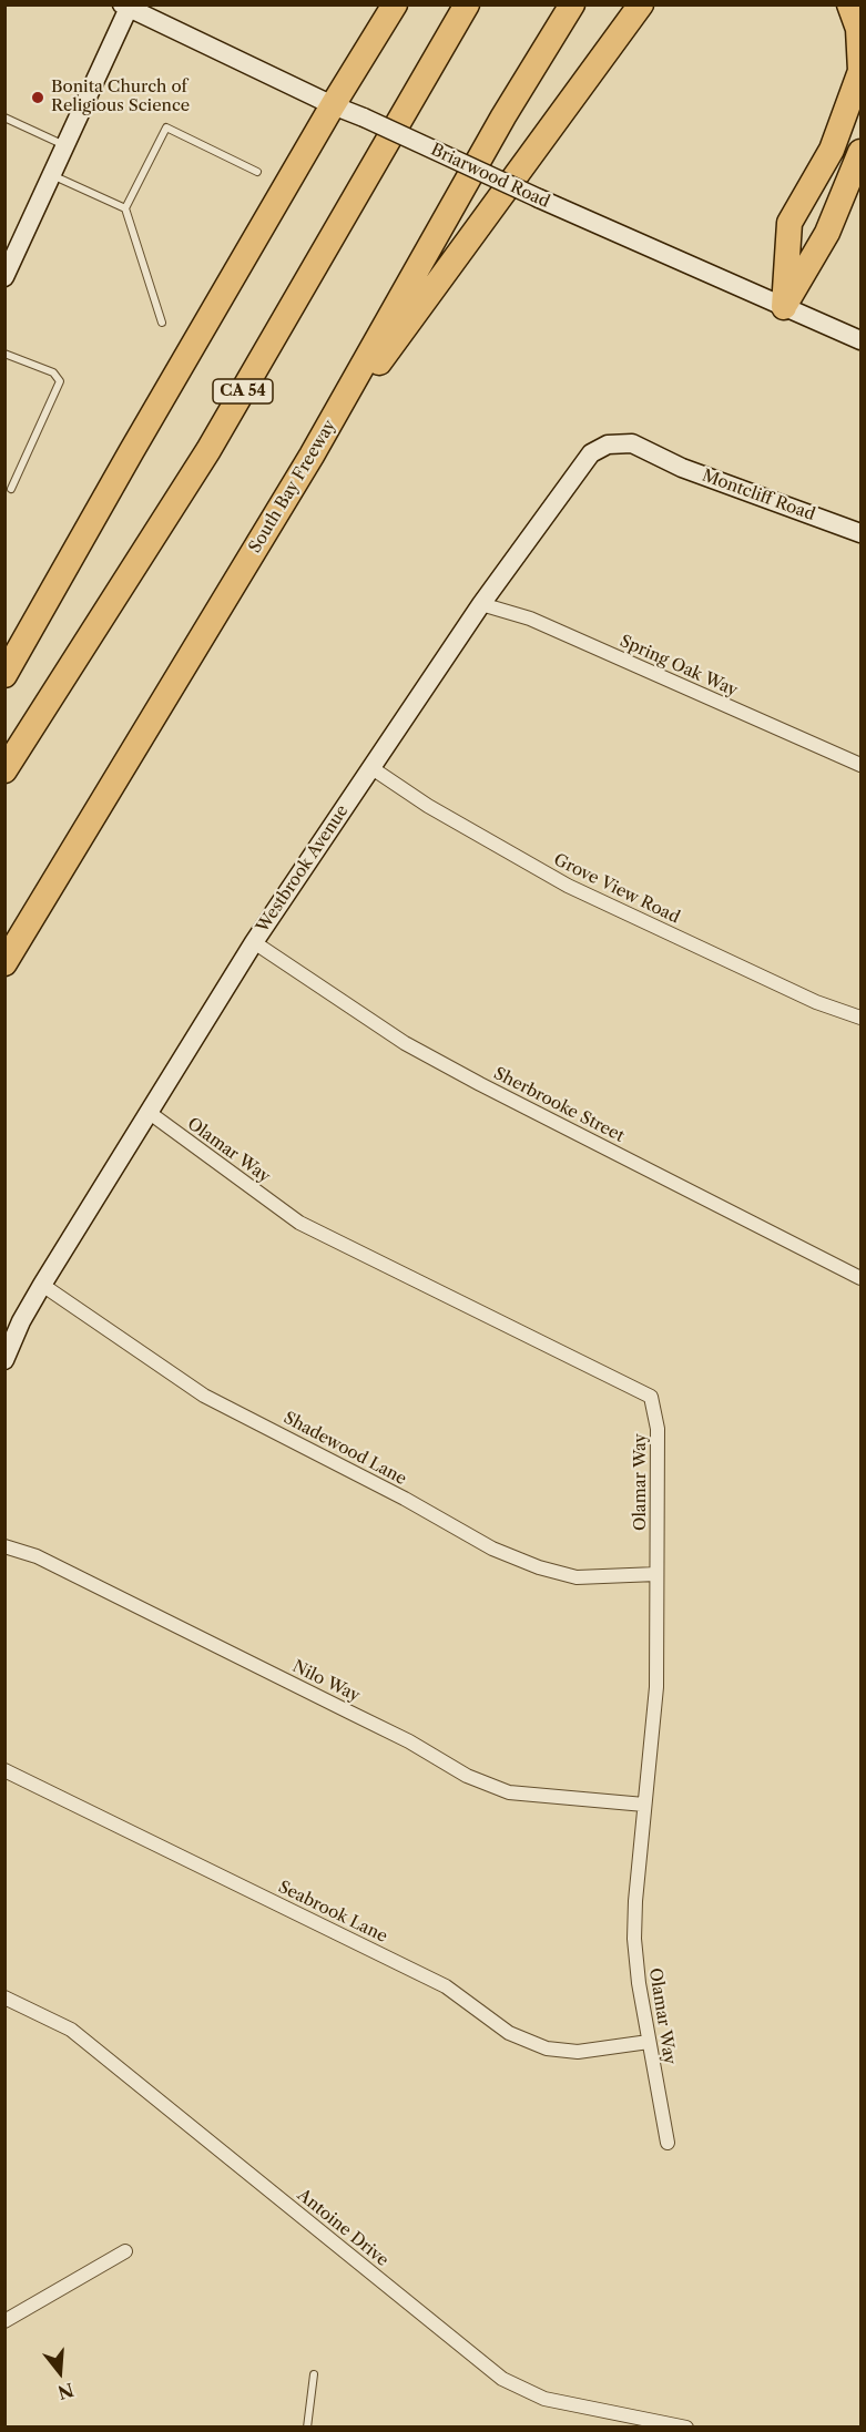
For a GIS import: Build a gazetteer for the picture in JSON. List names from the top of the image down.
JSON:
{
  "streets": {
    "highway": ["CA 54", "South Bay Freeway"],
    "street": [
      "Briarwood Road",
      "Montcliff Road",
      "Spring Oak Way",
      "Westbrook Avenue",
      "Grove View Road",
      "Sherbrooke Street",
      "Olamar Way",
      "Shadewood Lane",
      "Nilo Way",
      "Seabrook Lane",
      "Antoine Drive"
    ]
  },
  "crossings": [
    ["Montcliff Road", "Westbrook Avenue"],
    ["Spring Oak Way", "Westbrook Avenue"],
    ["Westbrook Avenue", "Grove View Road"],
    ["Westbrook Avenue", "Sherbrooke Street"],
    ["Westbrook Avenue", "Olamar Way"],
    ["Westbrook Avenue", "Shadewood Lane"],
    ["Olamar Way", "Shadewood Lane"],
    ["Olamar Way", "Nilo Way"],
    ["Olamar Way", "Seabrook Lane"]
  ],
  "places": ["Bonita Church of Religious Science"],
  "north": "bottom"
}
